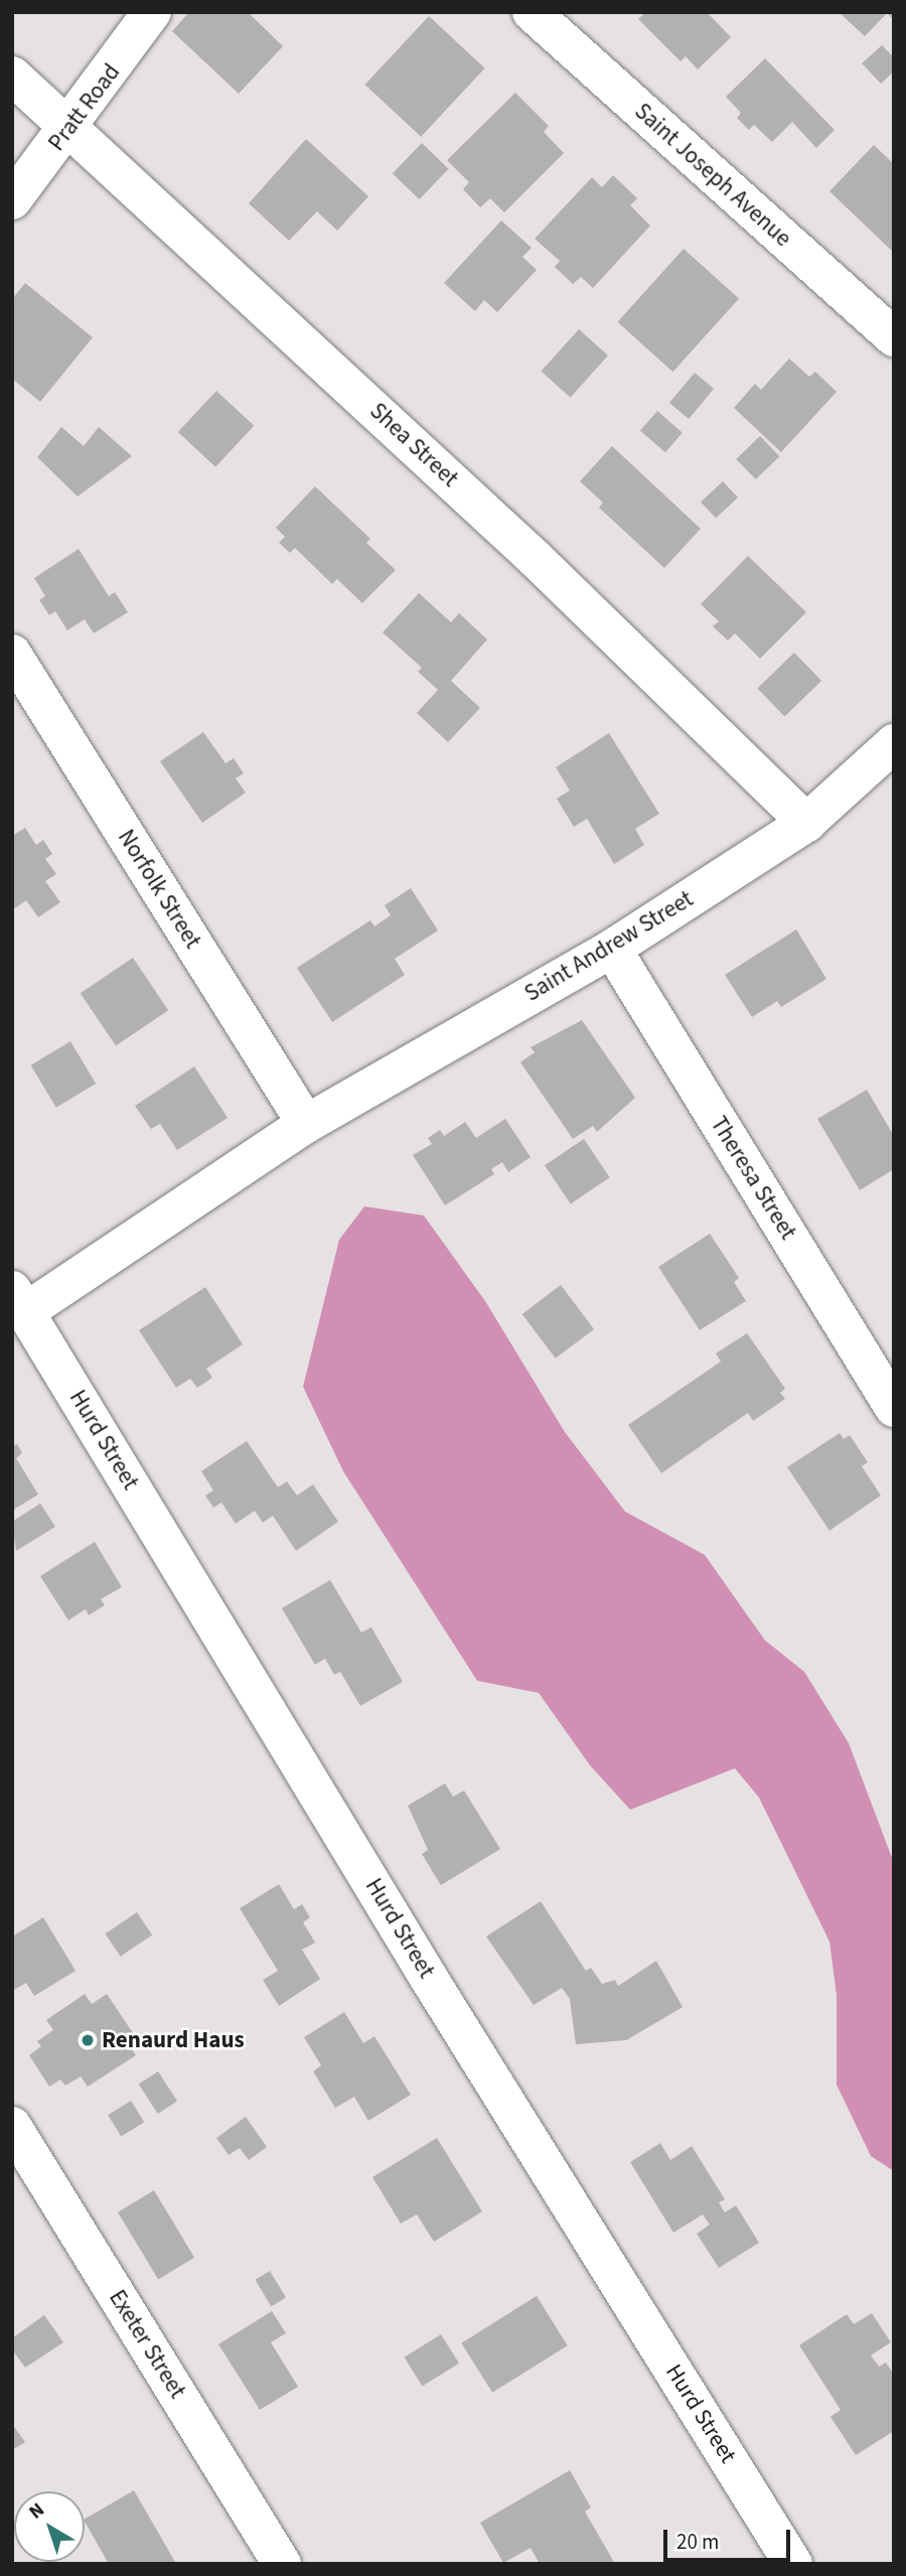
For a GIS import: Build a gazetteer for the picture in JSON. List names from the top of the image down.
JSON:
{
  "streets": {
    "street": [
      "Pratt Road",
      "Saint Joseph Avenue",
      "Shea Street",
      "Norfolk Street",
      "Saint Andrew Street",
      "Theresa Street",
      "Hurd Street",
      "Exeter Street"
    ]
  },
  "crossings": [
    ["Pratt Road", "Shea Street"],
    ["Shea Street", "Saint Andrew Street"],
    ["Norfolk Street", "Saint Andrew Street"],
    ["Saint Andrew Street", "Theresa Street"],
    ["Saint Andrew Street", "Hurd Street"]
  ],
  "places": ["Renaurd Haus"],
  "scale_bar": "20 m",
  "north": "top left"
}
